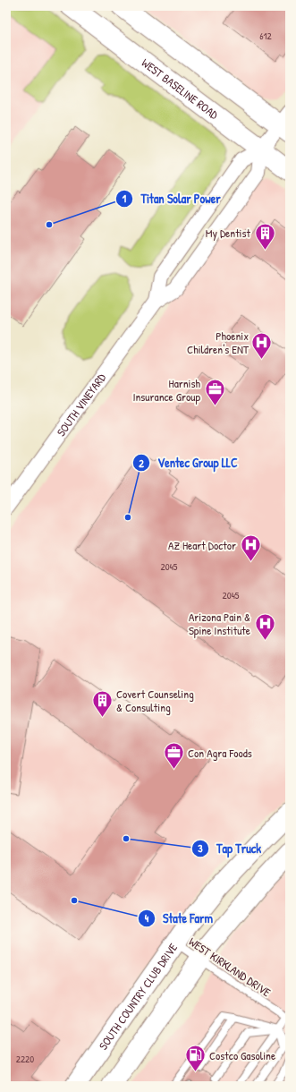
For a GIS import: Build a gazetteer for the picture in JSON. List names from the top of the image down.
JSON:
{
  "streets": {
    "main road": ["WEST BASELINE ROAD", "SOUTH COUNTRY CLUB DRIVE"],
    "street": ["SOUTH VINEYARD"],
    "lane": ["WEST KIRKLAND DRIVE"]
  },
  "crossings": [
    ["WEST BASELINE ROAD", "SOUTH VINEYARD"],
    ["WEST KIRKLAND DRIVE", "SOUTH COUNTRY CLUB DRIVE"]
  ],
  "places": {
    "other": [
      "Titan Solar Power",
      "Ventec Group LLC",
      "Tap Truck",
      "State Farm"
    ],
    "building": ["My Dentist", "Covert Counseling & Consulting"],
    "hospital": ["Phoenix Children's ENT", "AZ Heart Doctor", "Arizona Pain & Spine Institute"],
    "office": ["Harnish Insurance Group", "Con Agra Foods"],
    "fuel station": ["Costco Gasoline"]
  },
  "house_numbers": [
    "612",
    "2045",
    "2045",
    "2220"
  ]
}
